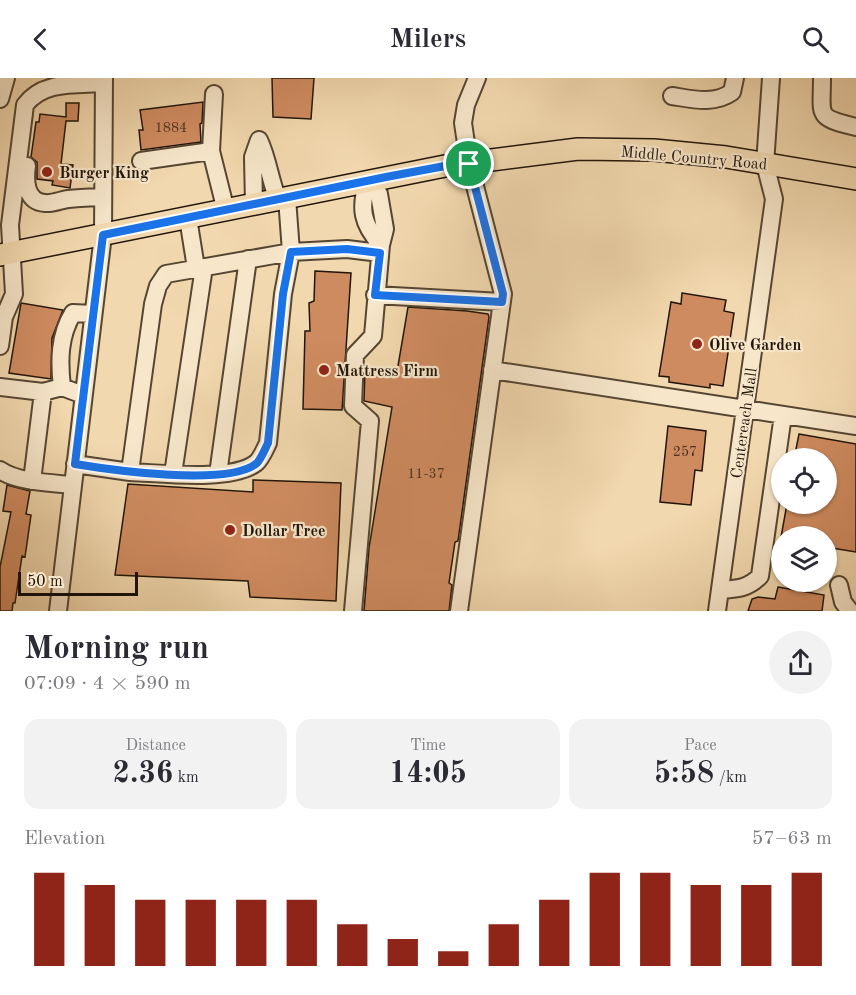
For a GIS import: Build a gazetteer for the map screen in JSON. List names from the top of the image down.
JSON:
{
  "streets": {
    "main road": ["Middle Country Road"],
    "street": ["Centereach Mall"]
  },
  "crossings": [
    ["Middle Country Road", "Centereach Mall"]
  ],
  "places": [
    "Burger King",
    "Olive Garden",
    "Mattress Firm",
    "Dollar Tree"
  ],
  "house_numbers": ["1884", "257", "11-37"],
  "scale_bar": "50 m",
  "page": {
    "header": "Milers",
    "scale": "50 m",
    "heading": ["Morning run", "07:09 · 4 × 590 m"],
    "stats": [
      ["Distance", "2.36 km"],
      ["Time", "14:05"],
      ["Pace", "5:58 /km"]
    ],
    "chart": ["Elevation", "57–63 m"]
  }
}
